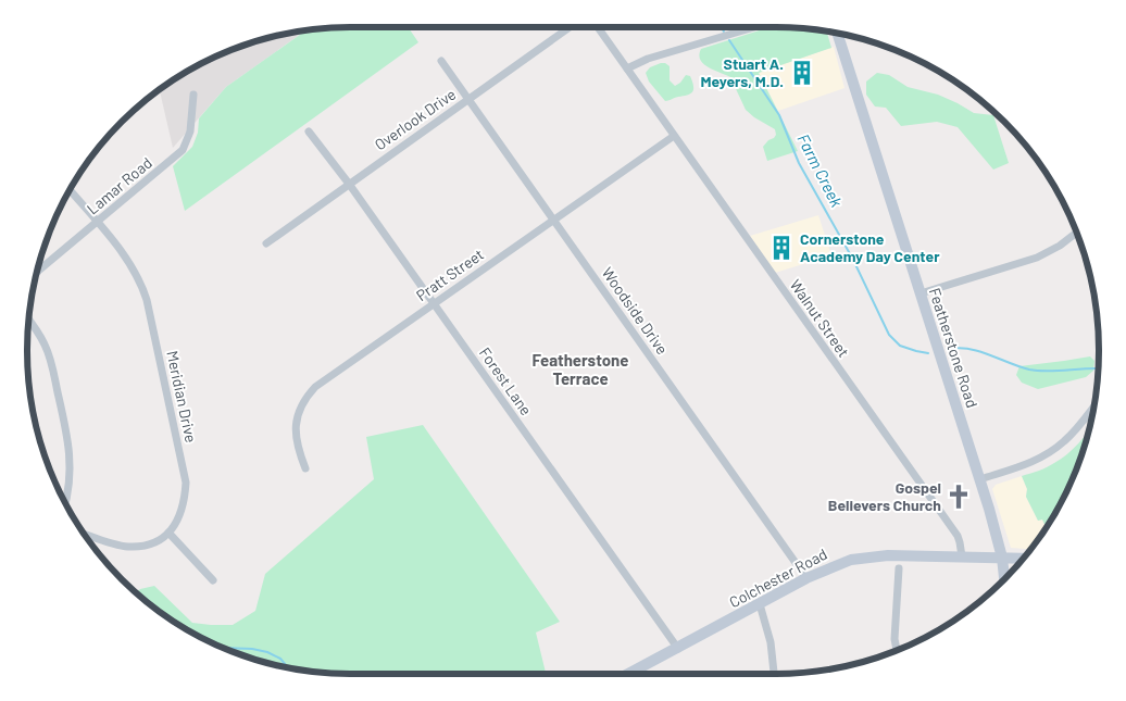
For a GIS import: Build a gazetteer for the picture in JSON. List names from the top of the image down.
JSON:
{
  "streets": {
    "street": [
      "Overlook Drive",
      "Lamar Road",
      "Pratt Street",
      "Woodside Drive",
      "Walnut Street",
      "Featherstone Road",
      "Forest Lane",
      "Meridian Drive",
      "Colchester Road"
    ]
  },
  "crossings": [
    ["Overlook Drive", "Woodside Drive"],
    ["Overlook Drive", "Forest Lane"],
    ["Lamar Road", "Meridian Drive"],
    ["Pratt Street", "Woodside Drive"],
    ["Pratt Street", "Walnut Street"],
    ["Pratt Street", "Forest Lane"],
    ["Woodside Drive", "Colchester Road"],
    ["Walnut Street", "Colchester Road"],
    ["Featherstone Road", "Colchester Road"],
    ["Forest Lane", "Colchester Road"]
  ],
  "districts": ["Featherstone Terrace"],
  "water": ["Farm Creek"],
  "places": {
    "building": ["Stuart A. Meyers, M.D.", "Cornerstone Academy Day Center"],
    "church": ["Gospel Believers Church"]
  }
}
